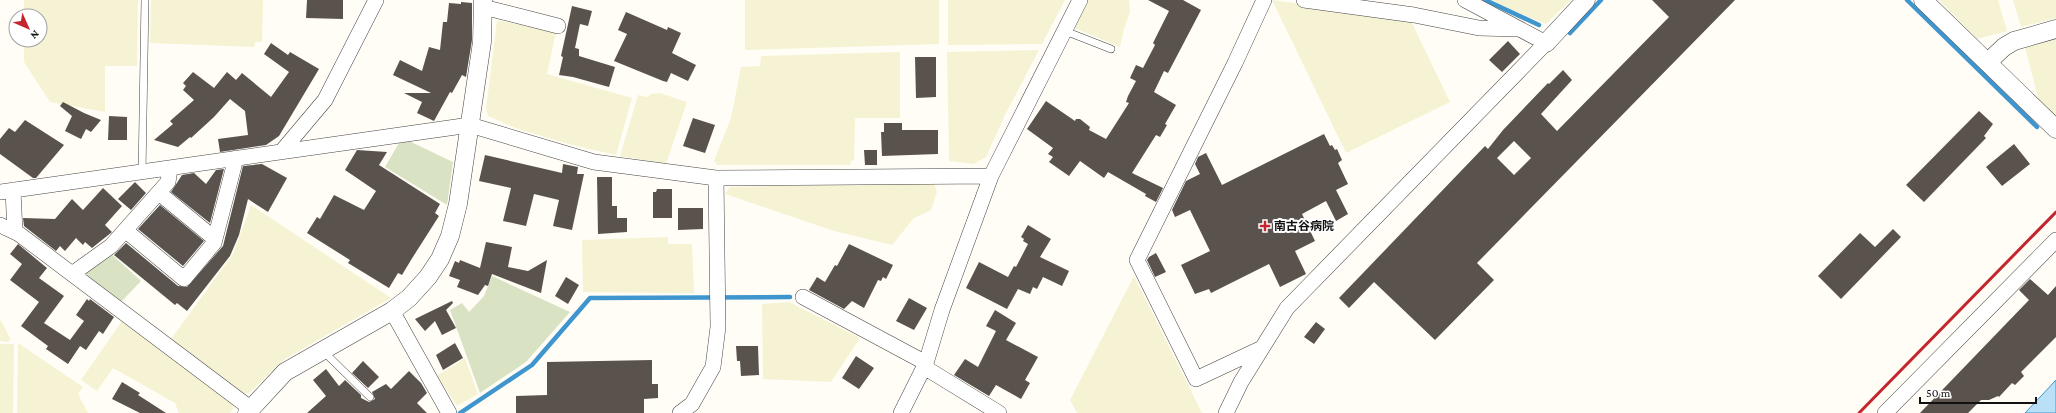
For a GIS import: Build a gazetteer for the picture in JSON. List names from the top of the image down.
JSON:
{
  "places": {
    "health": ["南古谷病院"]
  },
  "scale_bar": "50 m",
  "north": "bottom right"
}
